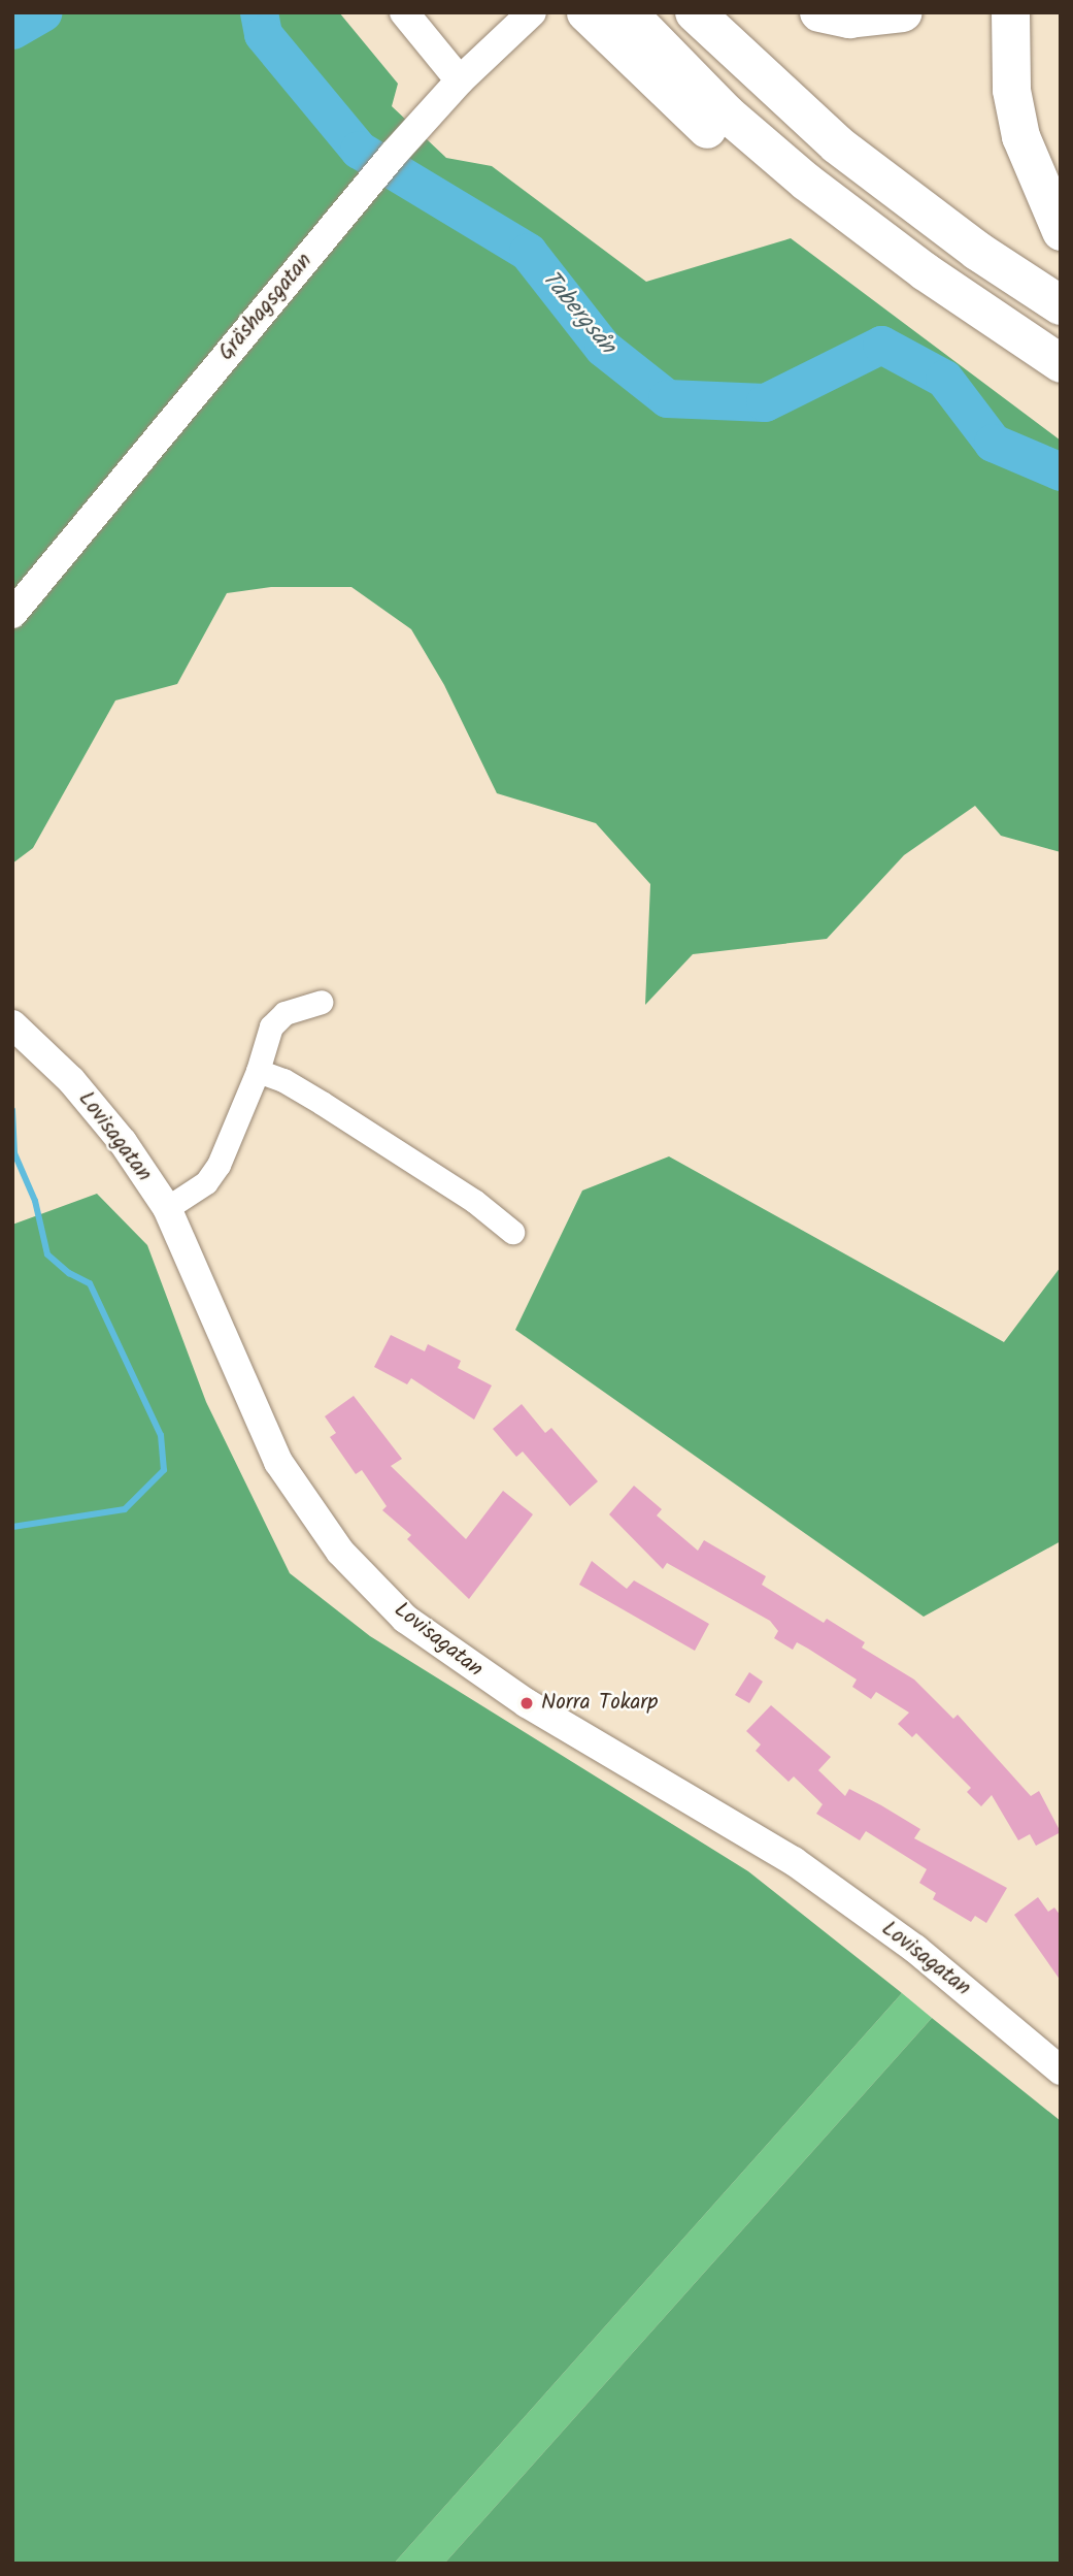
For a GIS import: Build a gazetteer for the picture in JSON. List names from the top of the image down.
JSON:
{
  "streets": {
    "street": ["Gräshagsgatan", "Lovisagatan"]
  },
  "water": ["Tabergsån"],
  "places": ["Norra Tokarp"]
}
